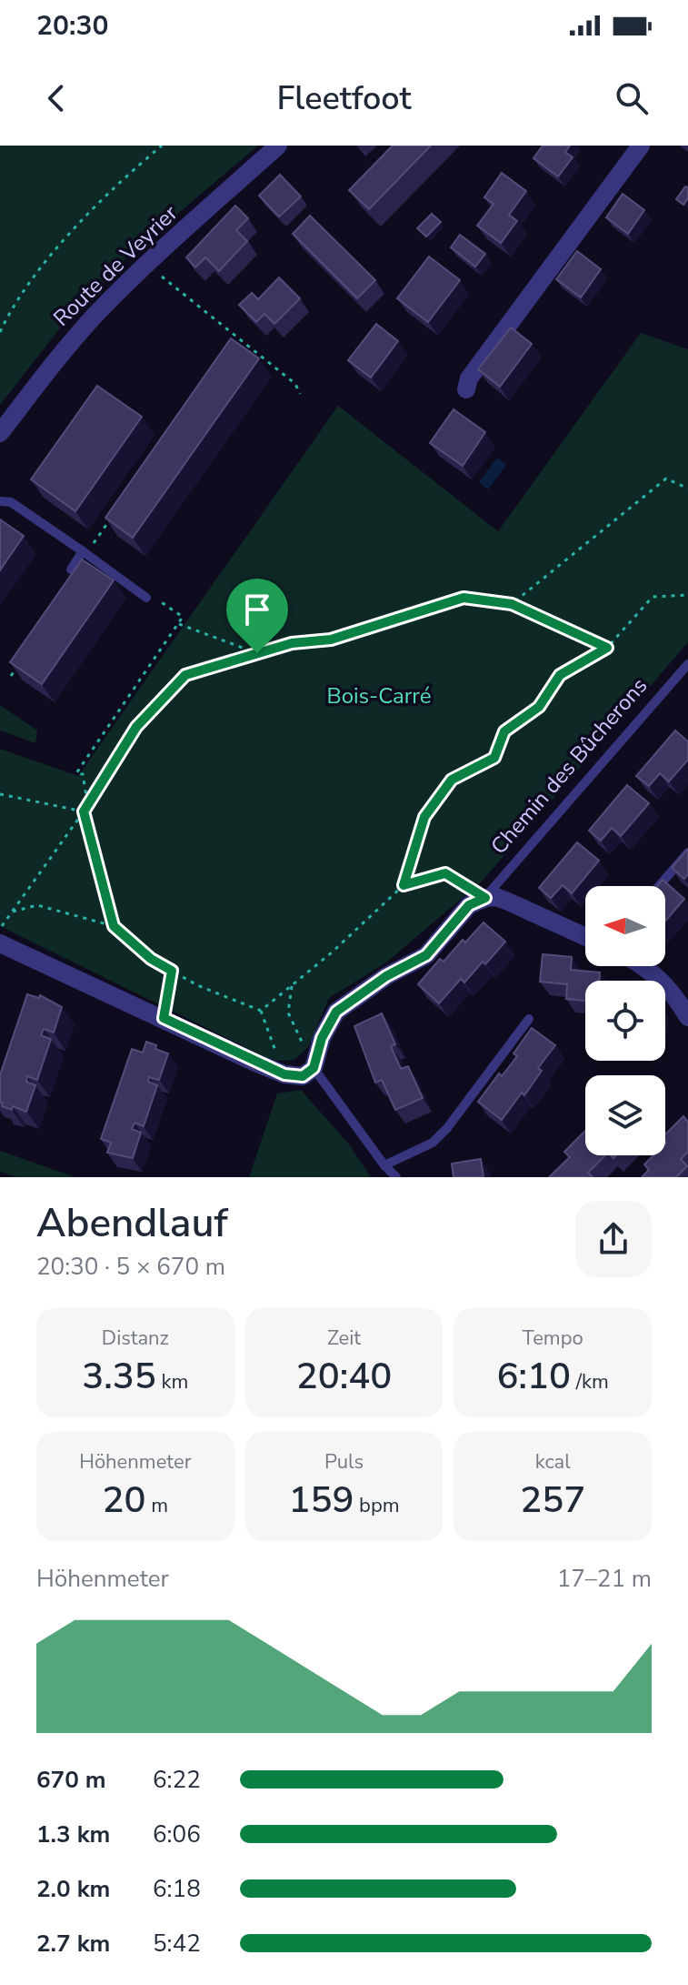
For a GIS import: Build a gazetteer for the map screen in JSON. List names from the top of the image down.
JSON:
{
  "streets": {
    "street": ["Route de Veyrier", "Chemin des Bûcherons"]
  },
  "parks": ["Bois-Carré"],
  "north": "left",
  "page": {
    "status": "20:30",
    "header": "Fleetfoot",
    "heading": ["Abendlauf", "20:30 · 5 × 670 m"],
    "stats": [
      ["Distanz", "3.35 km"],
      ["Zeit", "20:40"],
      ["Tempo", "6:10 /km"],
      ["Höhenmeter", "20 m"],
      ["Puls", "159 bpm"],
      ["kcal", "257"]
    ],
    "chart": ["Höhenmeter", "17–21 m"],
    "list": [
      {
        "name": "670 m",
        "note": "6:22"
      },
      {
        "name": "1.3 km",
        "note": "6:06"
      },
      {
        "name": "2.0 km",
        "note": "6:18"
      },
      {
        "name": "2.7 km",
        "note": "5:42"
      }
    ]
  }
}
